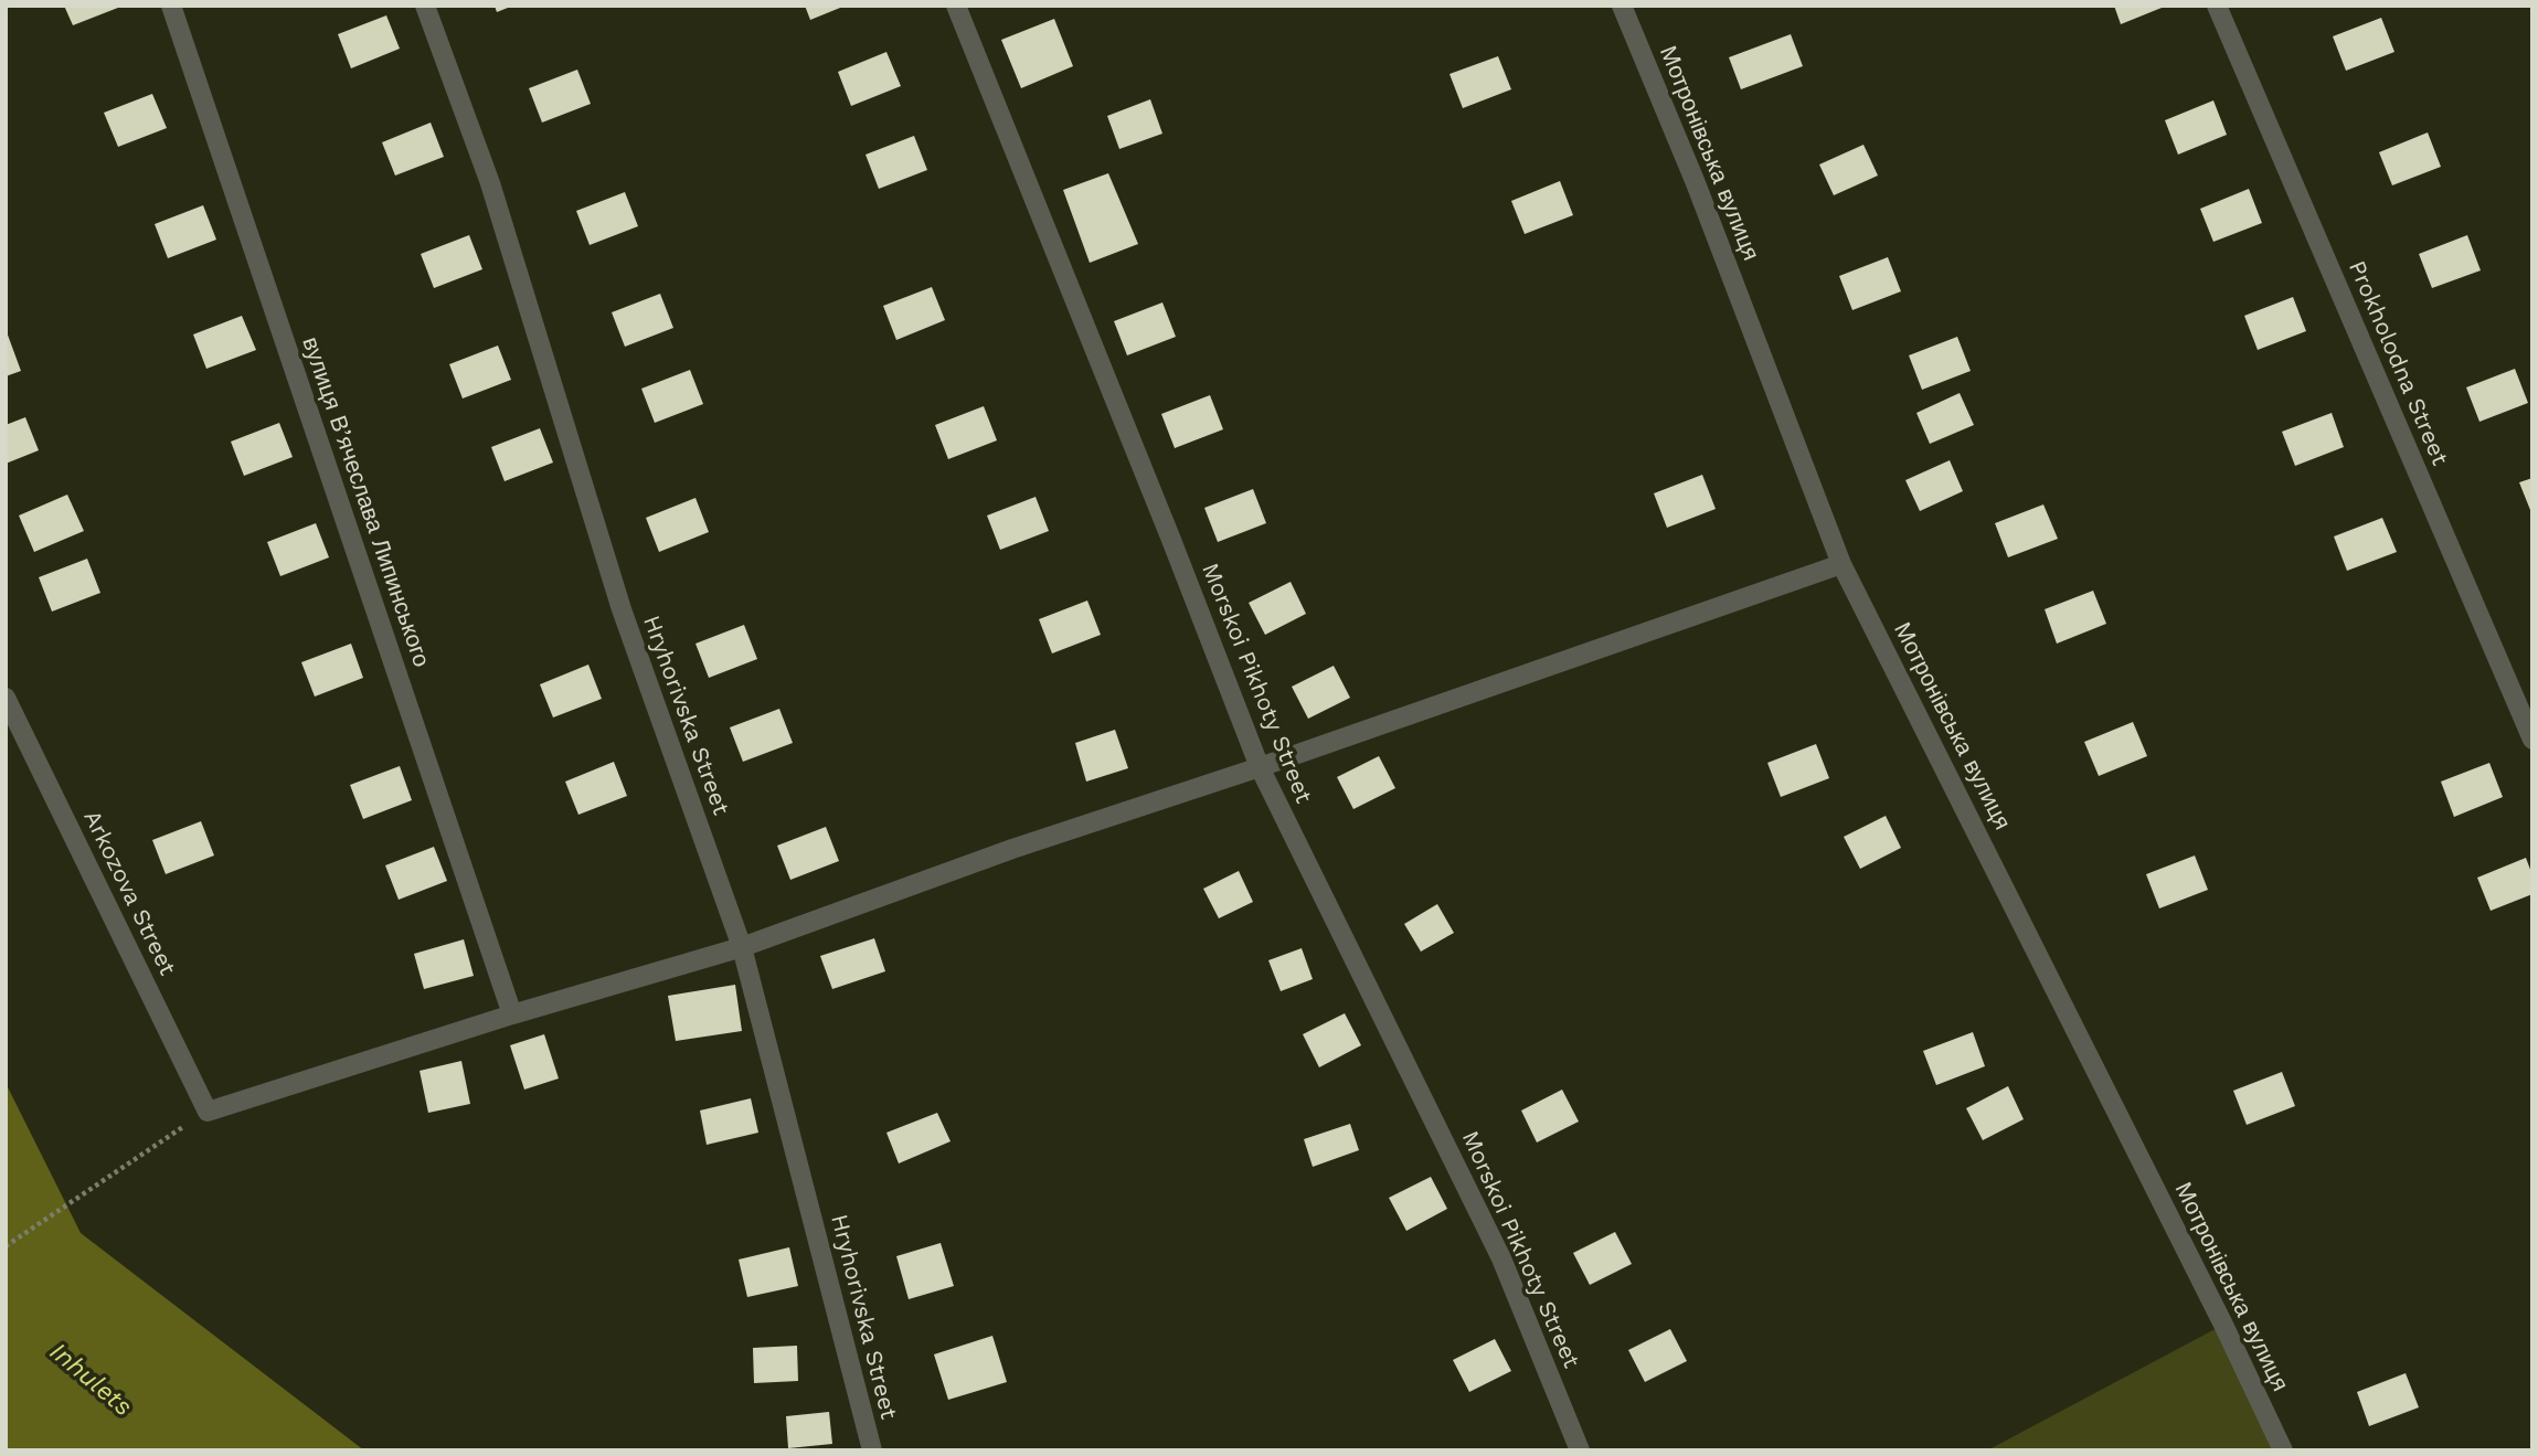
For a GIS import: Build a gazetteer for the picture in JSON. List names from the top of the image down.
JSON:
{
  "streets": {
    "street": [
      "Мотронівська вулиця",
      "Prokholodna Street",
      "вулиця В’ячеслава Липинського",
      "Morskoi Pikhoty Street",
      "Hryhorivska Street",
      "Arkozova Street"
    ]
  },
  "water": ["Inhulets"]
}
